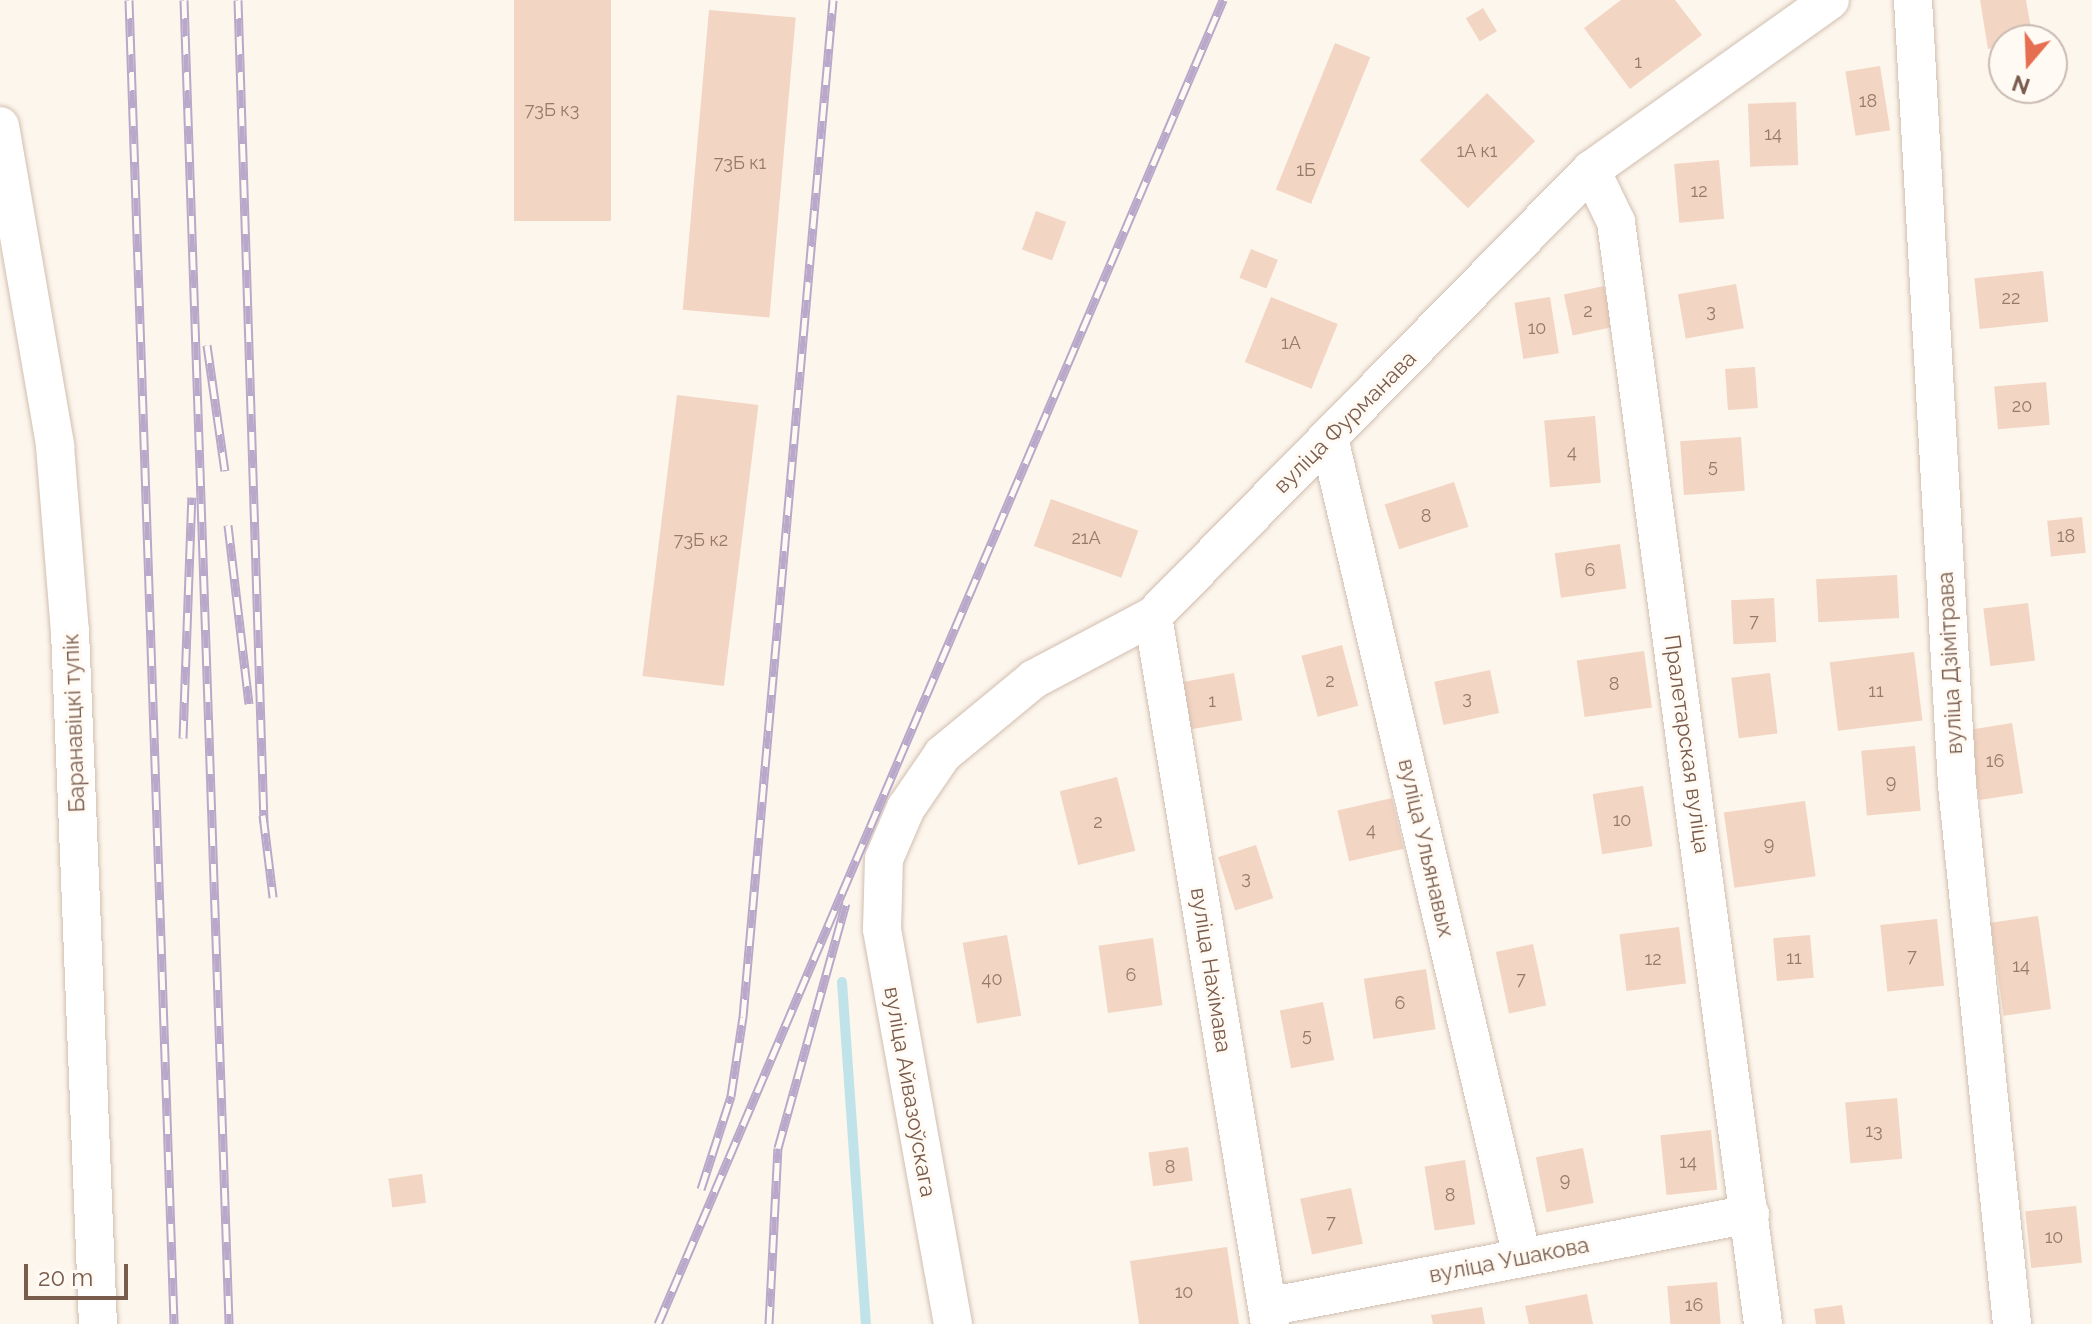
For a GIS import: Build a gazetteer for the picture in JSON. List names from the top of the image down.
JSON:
{
  "streets": {
    "street": [
      "вуліца Фурманава",
      "вуліца Дзімітрава",
      "Баранавіцкі тупік",
      "Пралетарская вуліца",
      "вуліца Ульянавых",
      "вуліца Нахімава",
      "вуліца Айвазоўскага",
      "вуліца Ушакова"
    ]
  },
  "crossings": [
    ["вуліца Фурманава", "Пралетарская вуліца"],
    ["вуліца Фурманава", "вуліца Ульянавых"],
    ["вуліца Фурманава", "вуліца Нахімава"],
    ["вуліца Фурманава", "вуліца Айвазоўскага"],
    ["Пралетарская вуліца", "вуліца Ушакова"],
    ["вуліца Ульянавых", "вуліца Ушакова"],
    ["вуліца Нахімава", "вуліца Ушакова"]
  ],
  "house_numbers": [
    "1",
    "18",
    "73Б к3",
    "14",
    "1А к1",
    "73Б к1",
    "1Б",
    "12",
    "22",
    "2",
    "3",
    "10",
    "1А",
    "20",
    "4",
    "5",
    "8",
    "18",
    "21А",
    "73Б к2",
    "6",
    "7",
    "2",
    "8",
    "11",
    "3",
    "1",
    "16",
    "9",
    "10",
    "2",
    "4",
    "9",
    "3",
    "7",
    "11",
    "12",
    "14",
    "6",
    "40",
    "7",
    "6",
    "5",
    "13",
    "14",
    "8",
    "9",
    "8",
    "7",
    "10",
    "10",
    "16"
  ],
  "scale_bar": "20 m",
  "north": "bottom"
}
